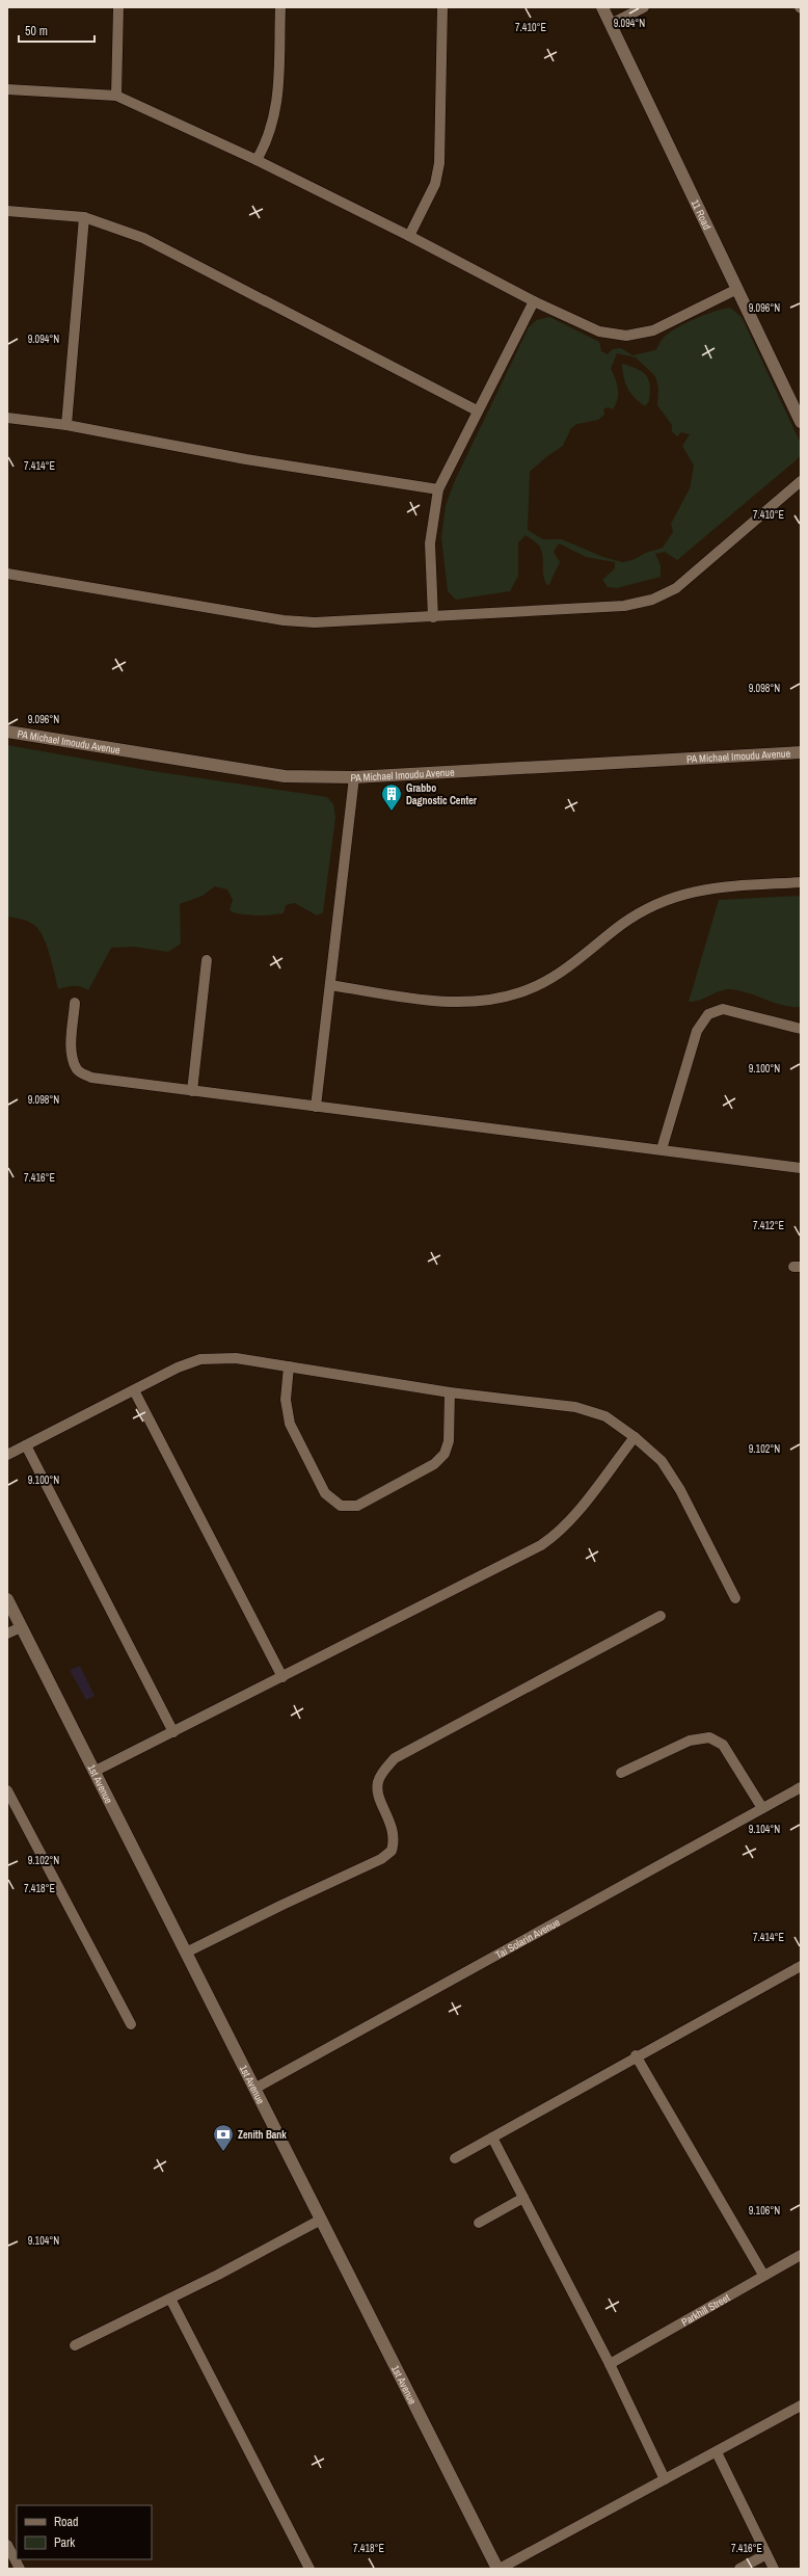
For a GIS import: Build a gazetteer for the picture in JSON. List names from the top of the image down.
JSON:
{
  "streets": {
    "street": [
      "11 Road",
      "PA Michael Imoudu Avenue",
      "1st Avenue",
      "Tai Solarin Avenue",
      "Parkhill Street"
    ]
  },
  "crossings": [
    ["1st Avenue", "Tai Solarin Avenue"]
  ],
  "places": {
    "building": ["Grabbo Dagnostic Center"],
    "bank": ["Zenith Bank"]
  },
  "legend": ["Road", "Park"],
  "scale_bar": "50 m",
  "coordinates": [
    "9.094°N",
    "7.410°E",
    "9.096°N",
    "7.414°E",
    "9.098°N",
    "9.100°N",
    "7.416°E",
    "7.412°E",
    "9.102°N",
    "9.104°N",
    "7.418°E",
    "9.106°N"
  ]
}
